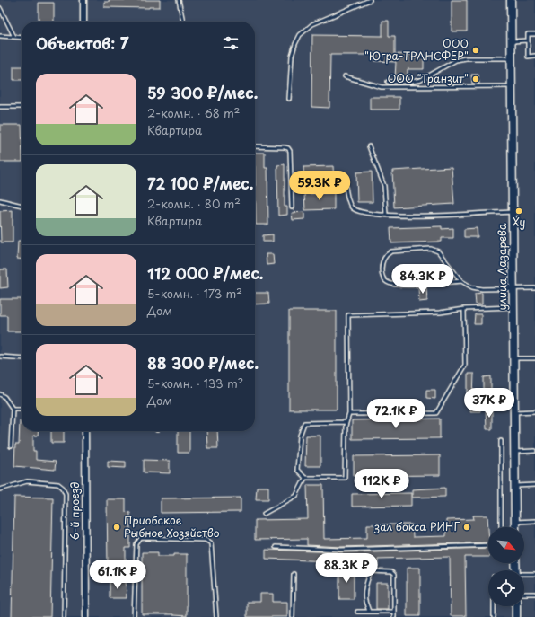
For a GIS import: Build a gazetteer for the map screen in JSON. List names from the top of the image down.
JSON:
{
  "streets": {
    "main road": ["улица Лазарева"],
    "street": ["6-й проезд"]
  },
  "places": [
    "ООО \"Югра-ТРАНСФЕР\"",
    "ООО \"Транзит\"",
    "Xy",
    "Приобское Рыбное Хозяйство",
    "зал бокса РИНГ"
  ],
  "north": "bottom right",
  "page": {
    "heading": "Объектов: 7",
    "list": [
      {
        "name": "59 300 ₽/мес.",
        "note": "2-комн. · 68 m² · Квартира"
      },
      {
        "name": "72 100 ₽/мес.",
        "note": "2-комн. · 80 m² · Квартира"
      },
      {
        "name": "112 000 ₽/мес.",
        "note": "5-комн. · 173 m² · Дом"
      },
      {
        "name": "88 300 ₽/мес.",
        "note": "5-комн. · 133 m² · Дом"
      }
    ],
    "price": [
      "59.3K ₽",
      "84.3K ₽",
      "37K ₽",
      "72.1K ₽",
      "112K ₽",
      "88.3K ₽",
      "61.1K ₽"
    ]
  }
}
